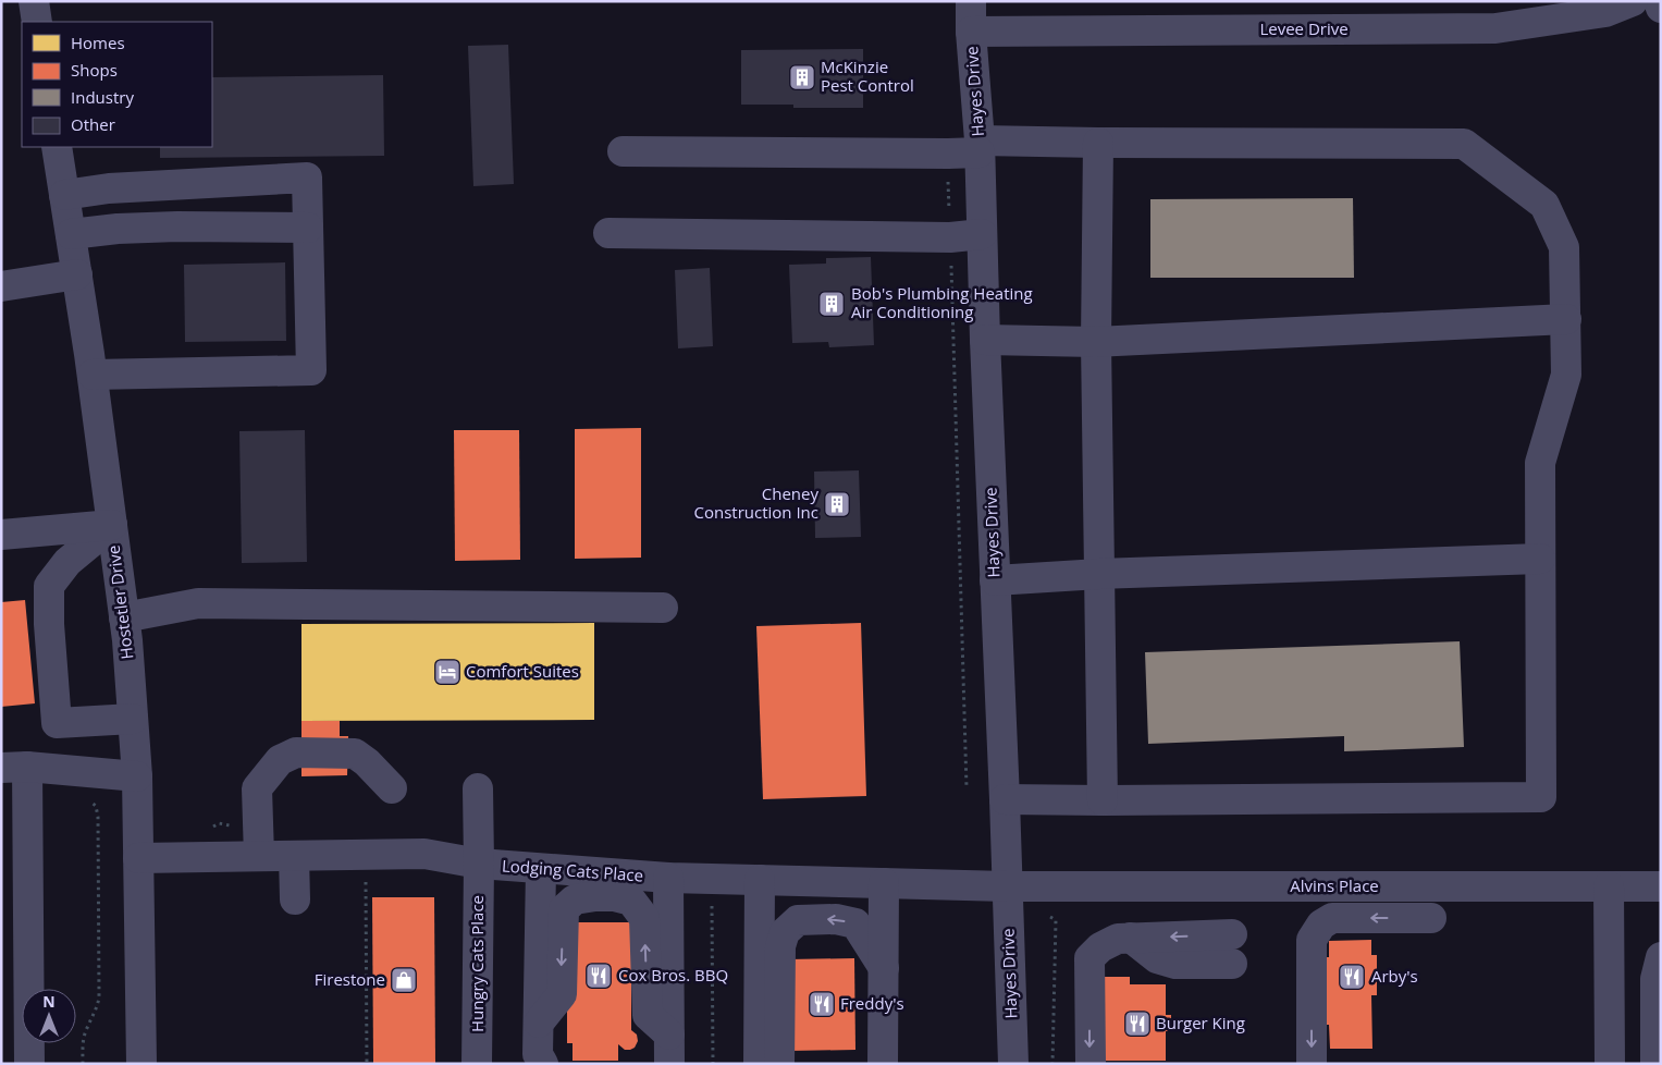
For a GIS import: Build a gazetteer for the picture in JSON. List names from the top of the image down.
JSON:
{
  "streets": {
    "street": [
      "Levee Drive",
      "Hayes Drive",
      "Hostetler Drive",
      "Lodging Cats Place",
      "Alvins Place",
      "Hungry Cats Place"
    ]
  },
  "crossings": [
    ["Levee Drive", "Hayes Drive"],
    ["Hayes Drive", "Lodging Cats Place"],
    ["Hayes Drive", "Alvins Place"],
    ["Hostetler Drive", "Lodging Cats Place"],
    ["Lodging Cats Place", "Alvins Place"],
    ["Lodging Cats Place", "Hungry Cats Place"]
  ],
  "places": {
    "building": ["McKinzie Pest Control", "Bob's Plumbing Heating Air Conditioning", "Cheney Construction Inc"],
    "hotel": ["Comfort Suites"],
    "restaurant": [
      "Cox Bros. BBQ",
      "Arby's",
      "Freddy's",
      "Burger King"
    ],
    "shop": ["Firestone"]
  },
  "legend": [
    "Homes",
    "Shops",
    "Industry",
    "Other"
  ],
  "north": "top"
}
